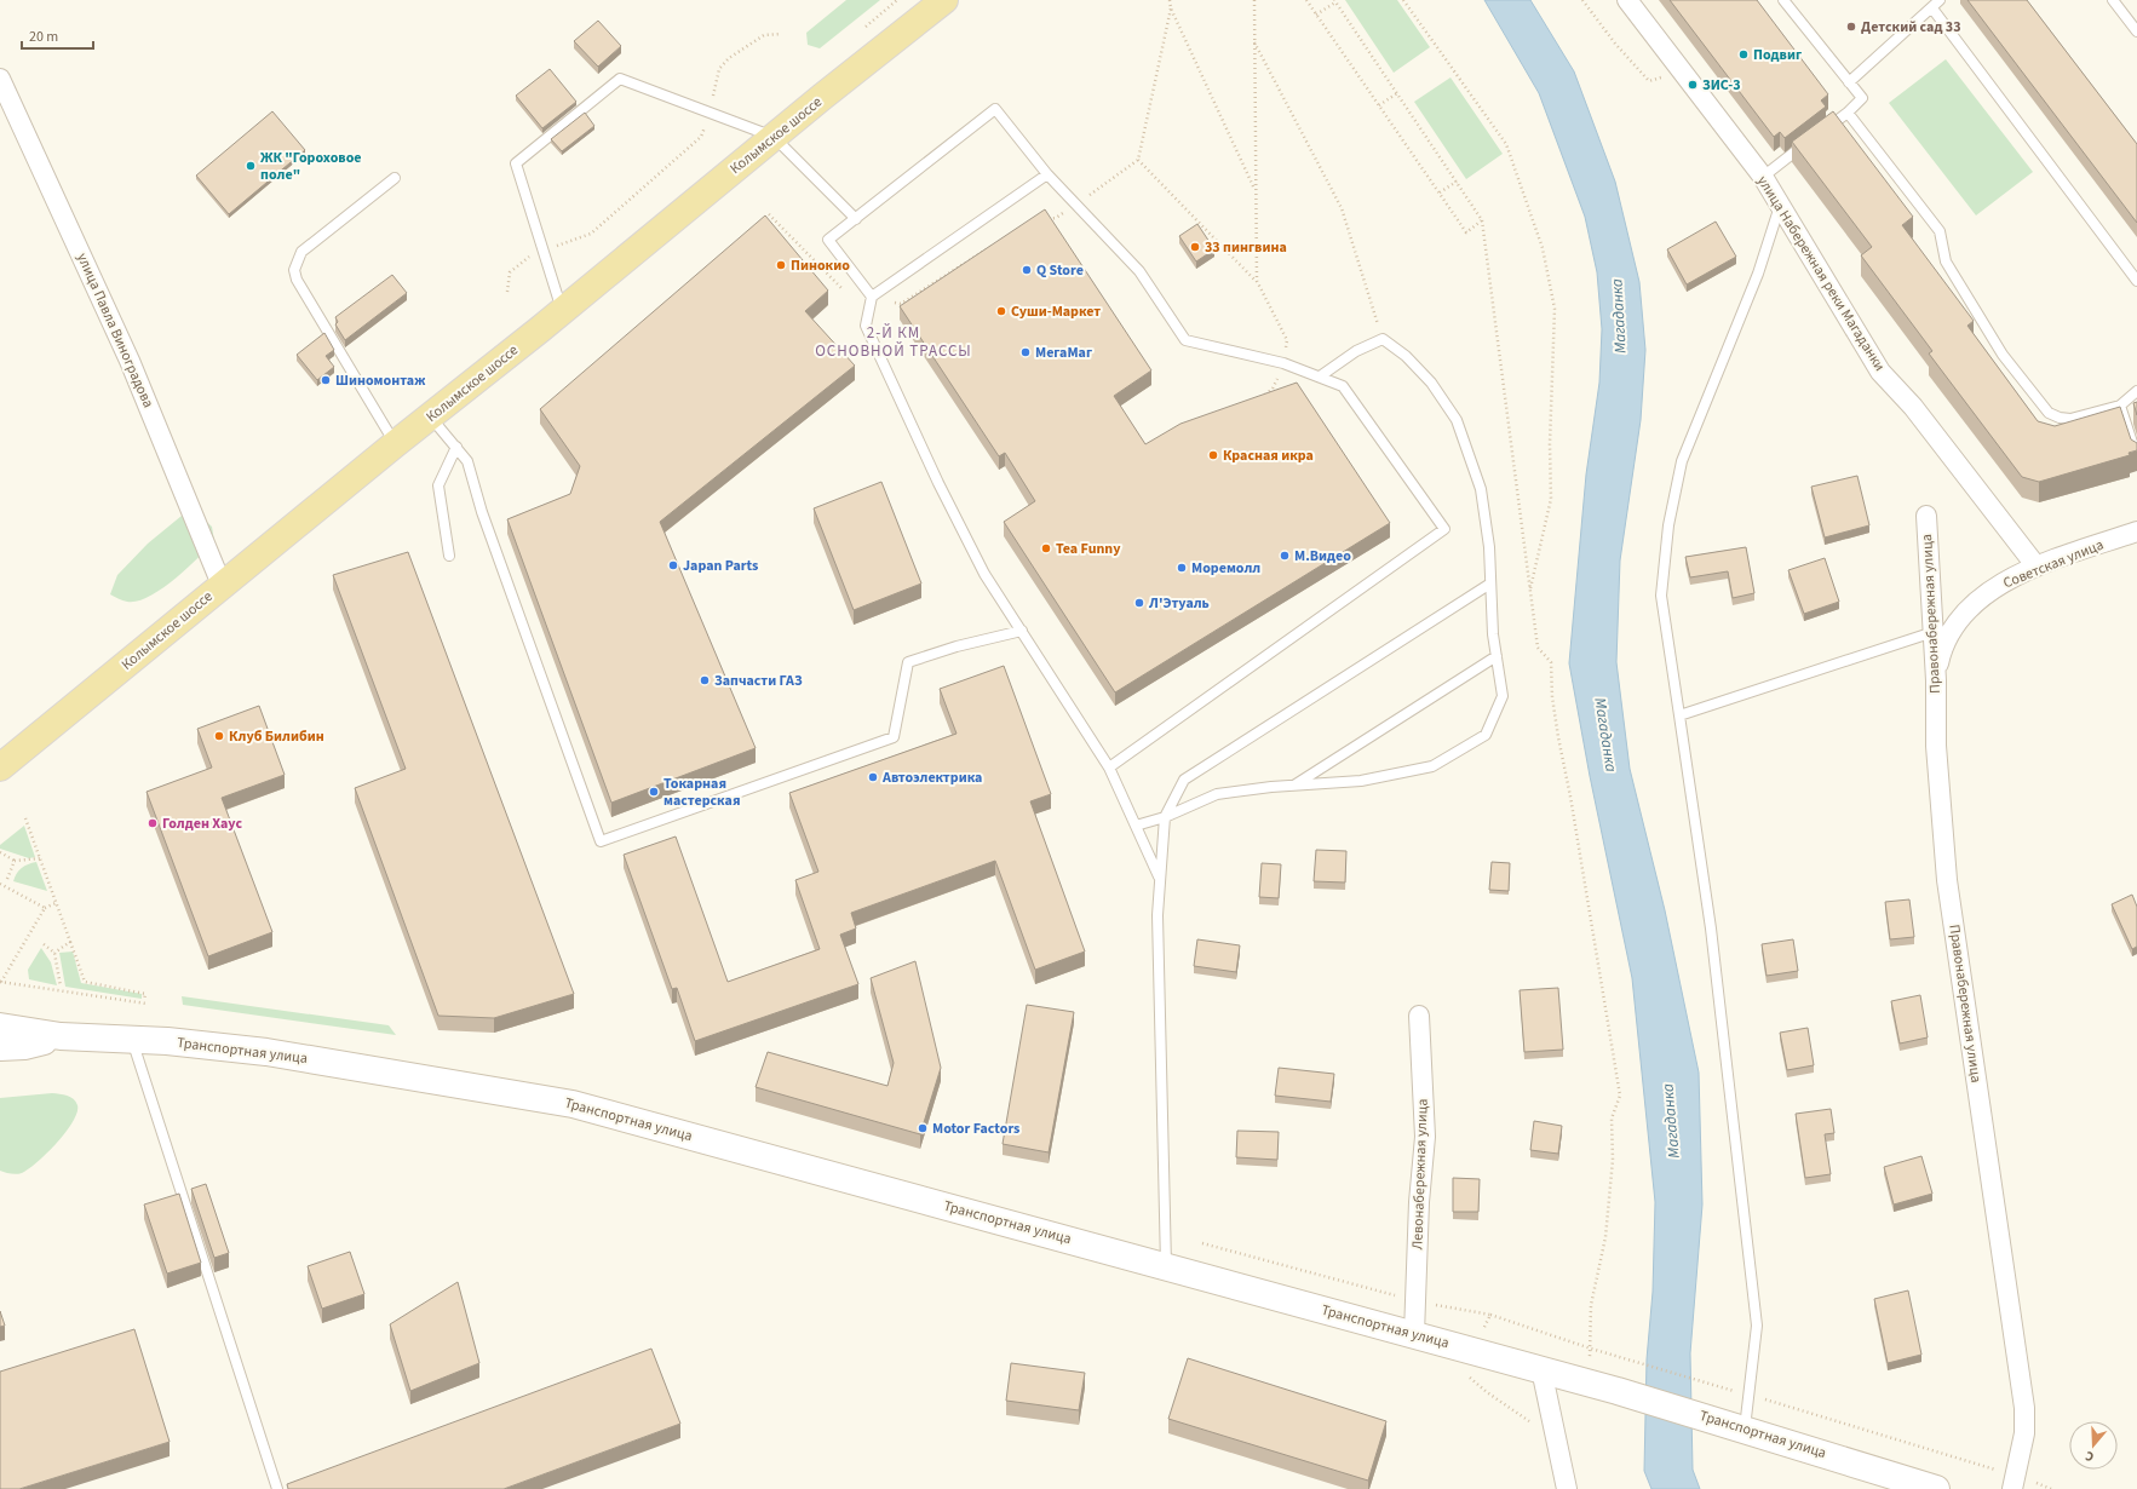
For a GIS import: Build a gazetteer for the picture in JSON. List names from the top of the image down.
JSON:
{
  "streets": {
    "main road": ["Колымское шоссе", "Транспортная улица"],
    "street": [
      "улица Набережная реки Магаданки",
      "улица Павла Виноградова",
      "Советская улица",
      "Правонабережная улица",
      "Левонабережная улица"
    ]
  },
  "crossings": [
    ["Колымское шоссе", "улица Павла Виноградова"],
    ["улица Набережная реки Магаданки", "Советская улица"],
    ["Советская улица", "Правонабережная улица"],
    ["Транспортная улица", "Левонабережная улица"]
  ],
  "districts": ["2-Й КМ ОСНОВНОЙ ТРАССЫ"],
  "water": ["Магаданка"],
  "places": [
    "Детский сад 33",
    "Подвиг",
    "ЗИС-3",
    "ЖК \"Гороховое поле\"",
    "33 пингвина",
    "Пинокио",
    "Q Store",
    "Суши-Маркет",
    "МегаМаг",
    "Шиномонтаж",
    "Красная икра",
    "Tea Funny",
    "М.Видео",
    "Japan Parts",
    "Моремолл",
    "Л'Этуаль",
    "Запчасти ГАЗ",
    "Клуб Билибин",
    "Автоэлектрика",
    "Токарная мастерская",
    "Голден Хаус",
    "Motor Factors"
  ],
  "scale_bar": "20 m",
  "north": "bottom"
}
